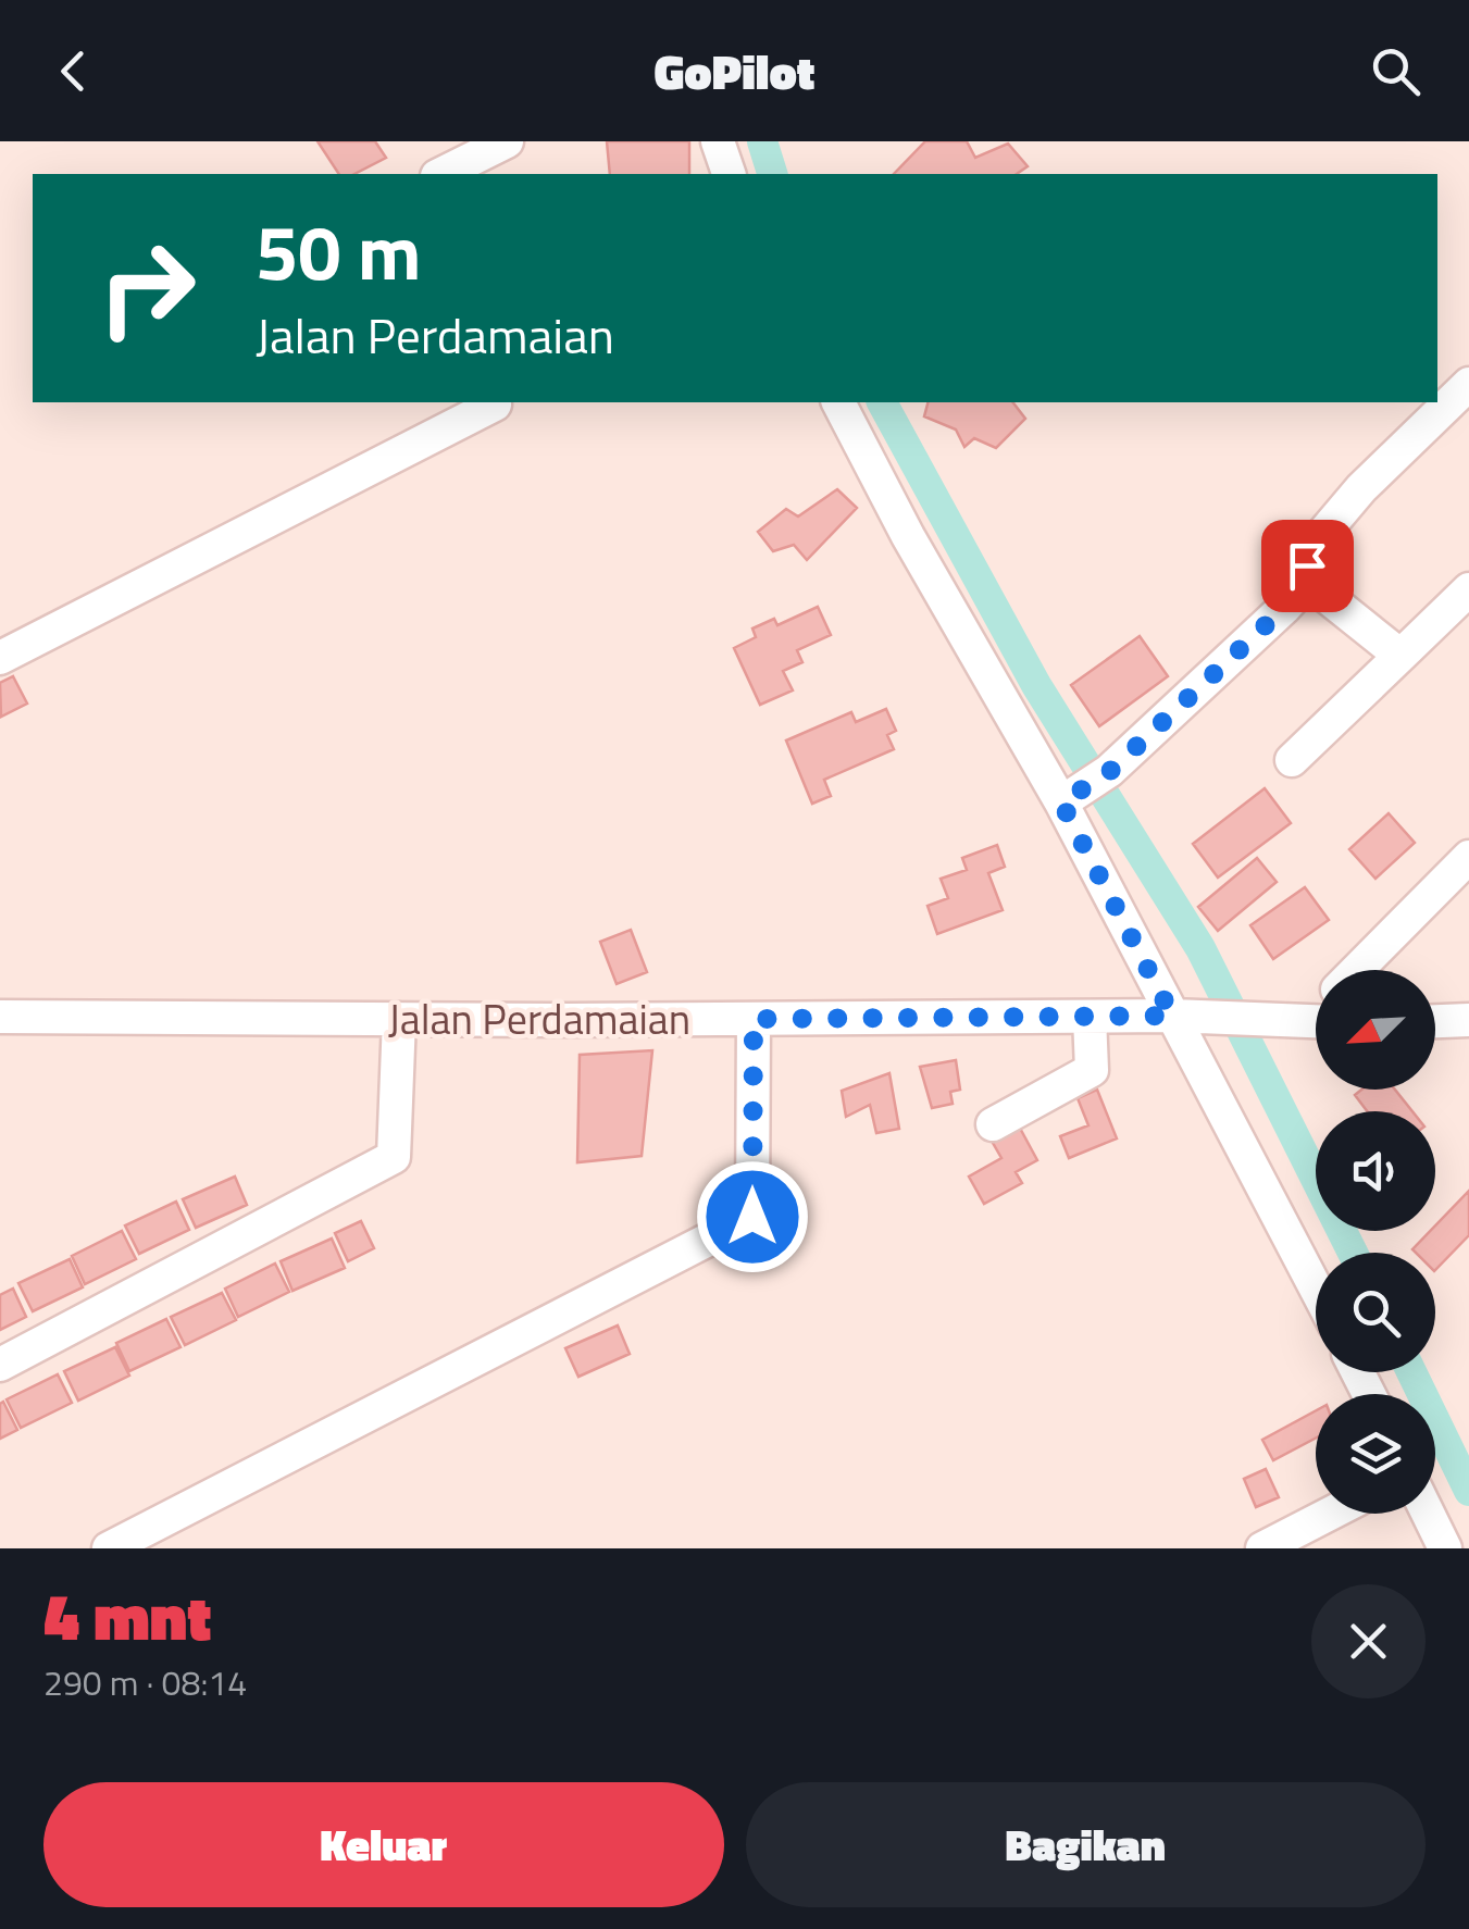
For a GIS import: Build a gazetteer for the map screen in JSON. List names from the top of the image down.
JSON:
{
  "streets": {
    "street": ["Jalan Perdamaian"]
  },
  "north": "bottom left",
  "page": {
    "header": "GoPilot",
    "turn": ["50 m", "Jalan Perdamaian"],
    "heading": ["4 mnt", "290 m · 08:14"],
    "buttons": ["Keluar", "Bagikan"]
  }
}
